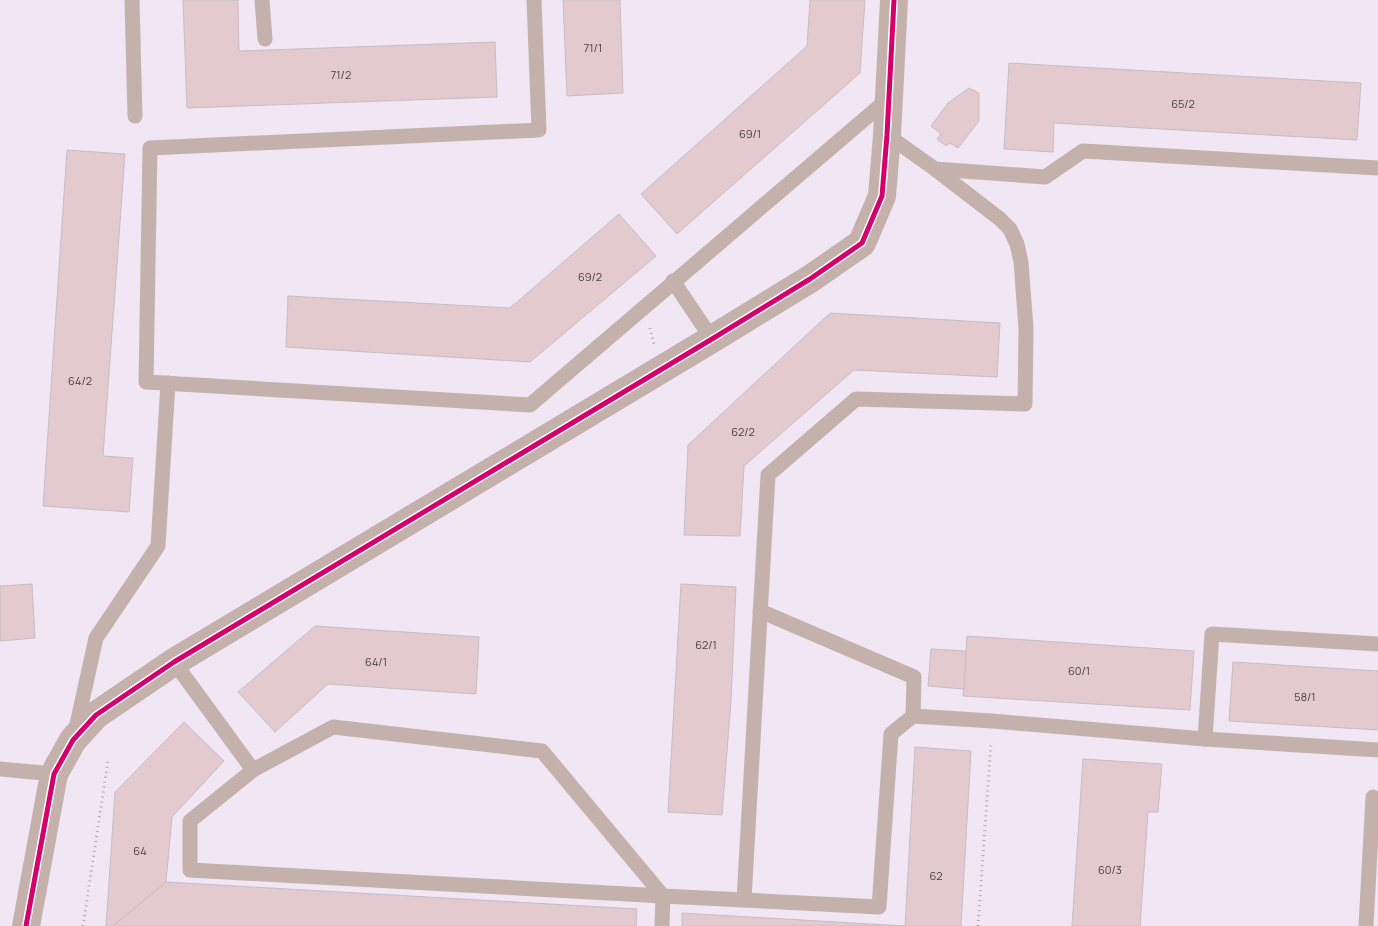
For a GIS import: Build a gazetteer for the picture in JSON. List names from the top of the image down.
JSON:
{
  "house_numbers": [
    "71/1",
    "71/2",
    "65/2",
    "69/1",
    "69/2",
    "64/2",
    "62/2",
    "62/1",
    "64/1",
    "60/1",
    "58/1",
    "64",
    "60/3",
    "62"
  ]
}
